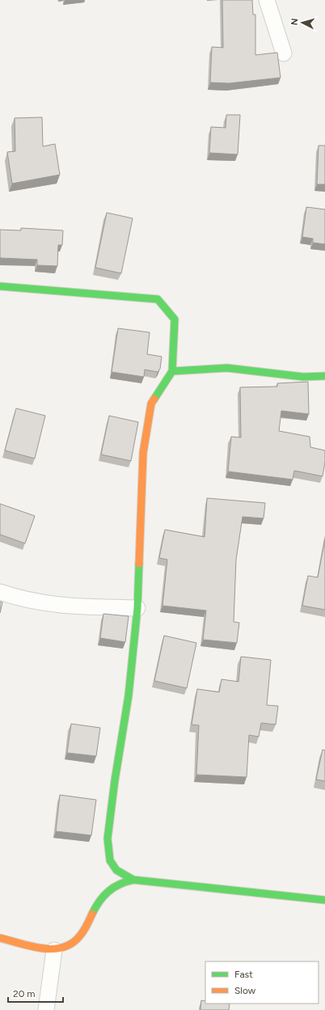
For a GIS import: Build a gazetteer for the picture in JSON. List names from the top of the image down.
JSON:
{
  "legend": ["Fast", "Slow"],
  "scale_bar": "20 m",
  "north": "left"
}
